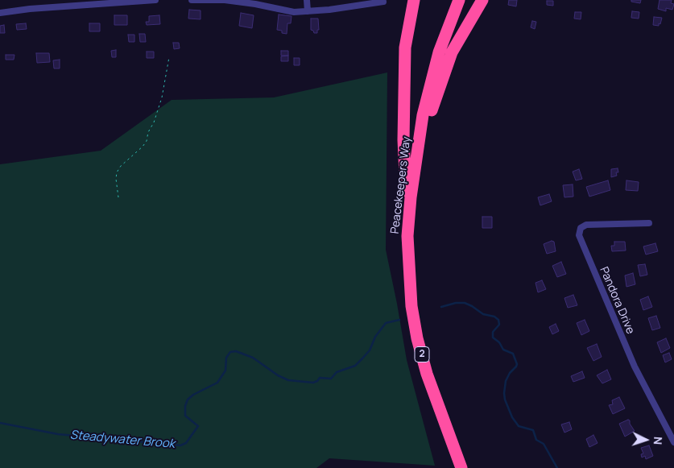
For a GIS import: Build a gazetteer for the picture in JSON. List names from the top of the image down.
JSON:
{
  "streets": {
    "highway": ["Peacekeepers Way", "2"],
    "street": ["Pandora Drive"]
  },
  "water": ["Steadywater Brook"],
  "north": "right"
}
